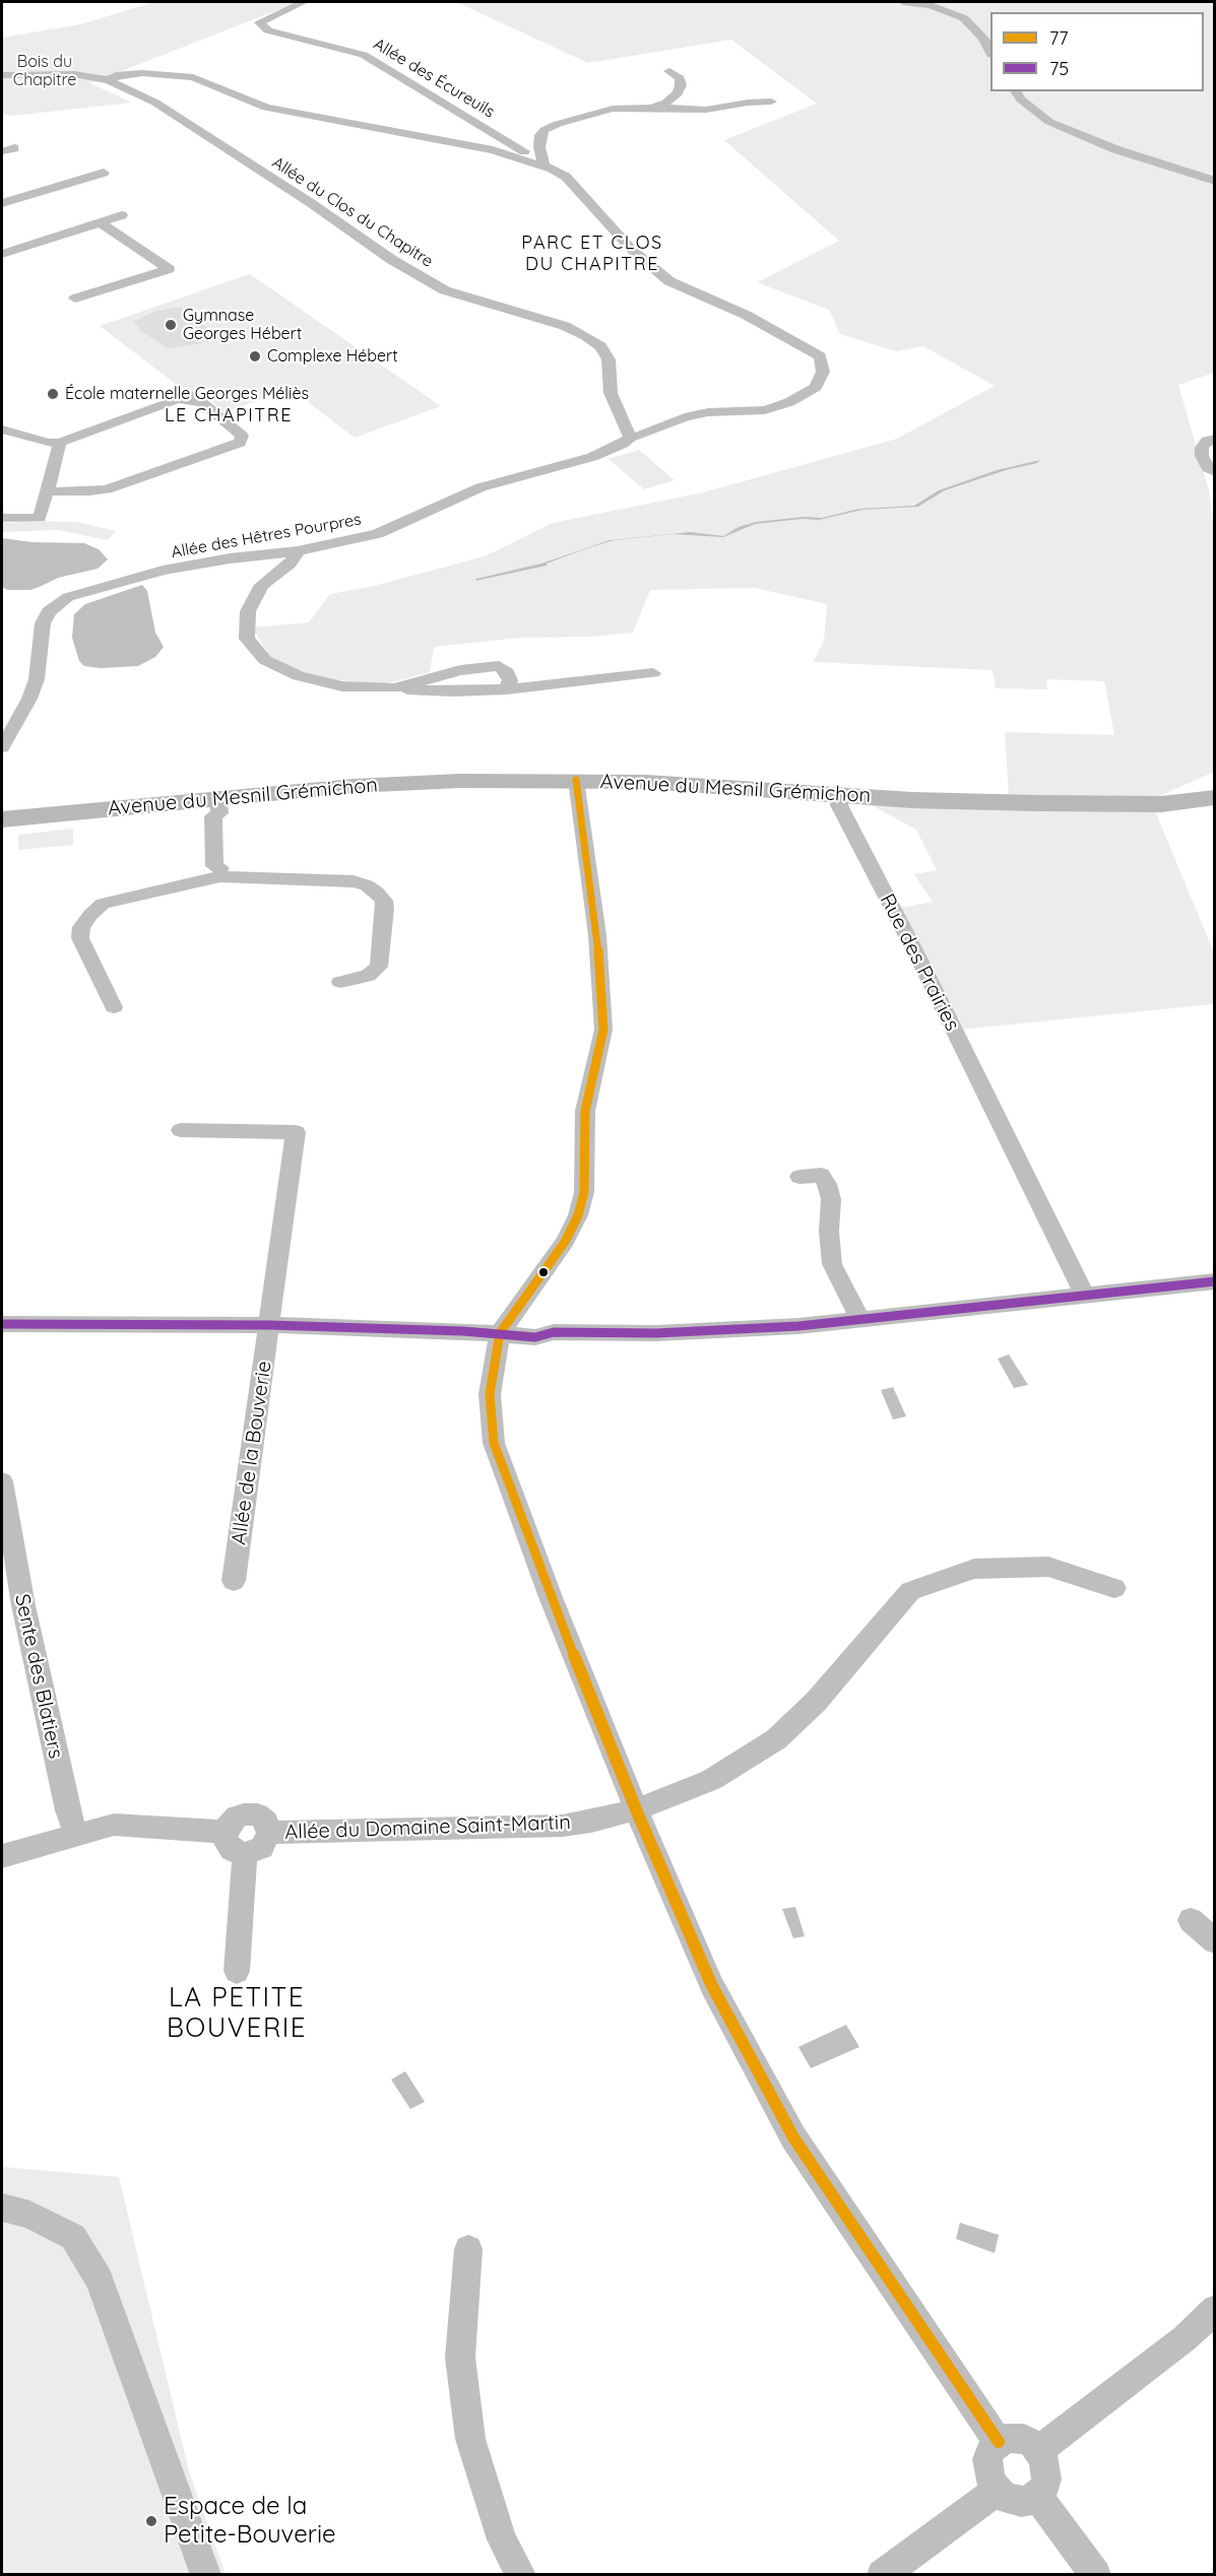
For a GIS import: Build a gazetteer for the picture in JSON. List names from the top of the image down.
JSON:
{
  "streets": {
    "street": [
      "Allée des Écureuils",
      "Allée du Clos du Chapitre",
      "Allée des Hêtres Pourpres",
      "Avenue du Mesnil Grémichon",
      "Rue des Prairies",
      "Allée de la Bouverie",
      "Sente des Blatiers",
      "Allée du Domaine Saint-Martin"
    ]
  },
  "crossings": [
    ["Allée des Écureuils", "Allée des Hêtres Pourpres"],
    ["Allée du Clos du Chapitre", "Allée des Hêtres Pourpres"],
    ["Avenue du Mesnil Grémichon", "Rue des Prairies"]
  ],
  "districts": ["PARC ET CLOS DU CHAPITRE", "LE CHAPITRE", "LA PETITE BOUVERIE"],
  "parks": ["Bois du Chapitre"],
  "places": [
    "Gymnase Georges Hébert",
    "Complexe Hébert",
    "École maternelle Georges Méliès",
    "Espace de la Petite-Bouverie"
  ],
  "lines": ["transit line 77", "transit line 75"],
  "legend": ["77", "75"]
}
